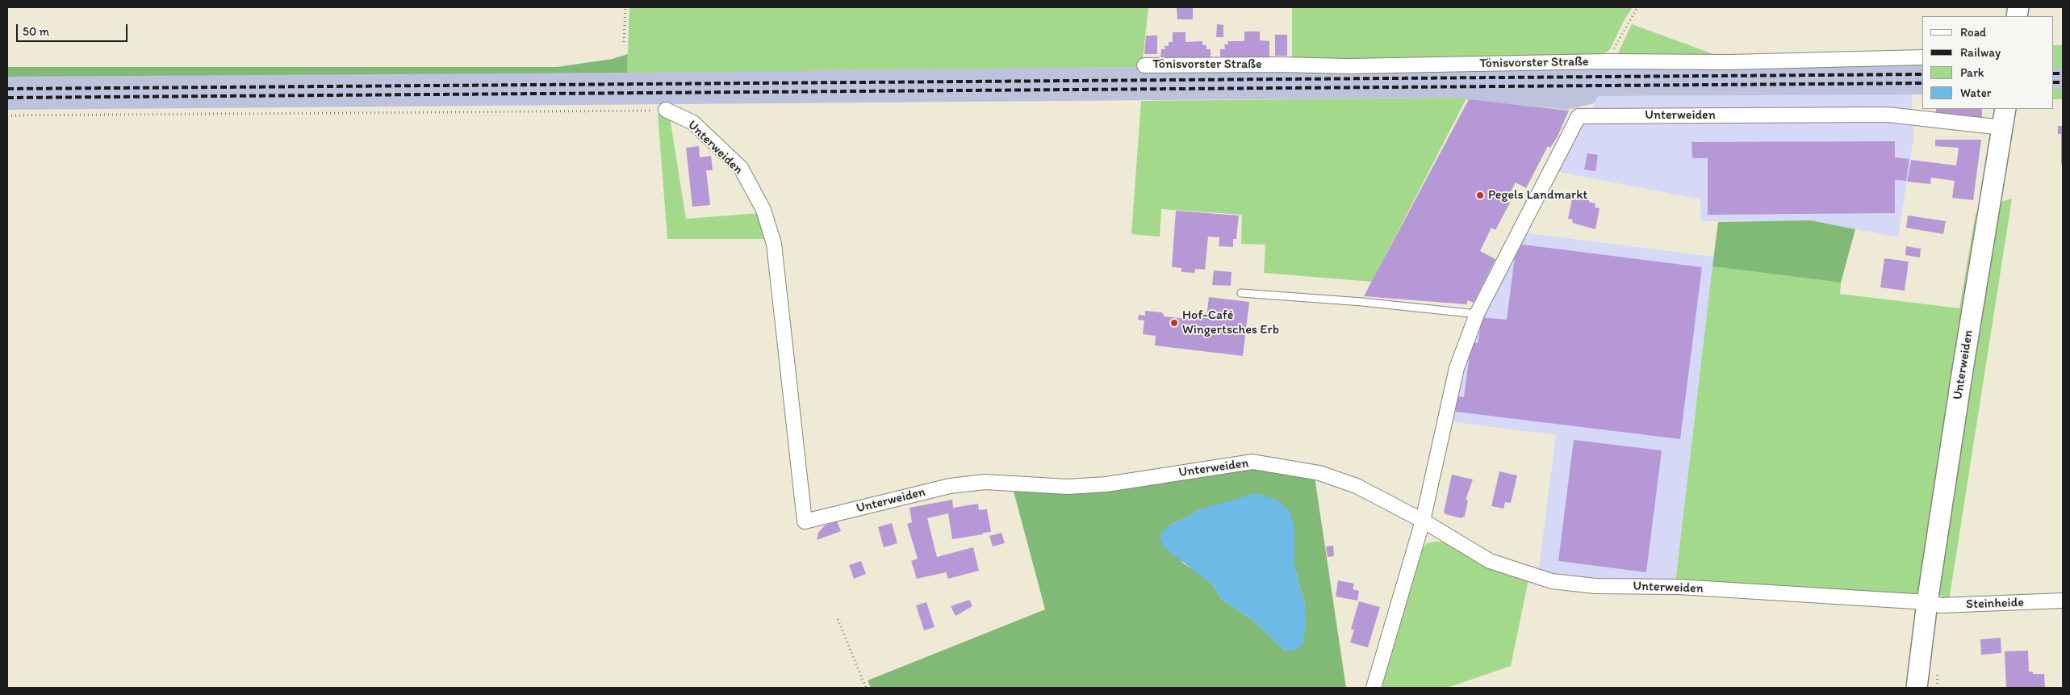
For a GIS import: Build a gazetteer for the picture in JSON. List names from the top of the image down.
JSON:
{
  "streets": {
    "main road": ["Unterweiden"],
    "street": ["Tönisvorster Straße", "Steinheide"]
  },
  "crossings": [
    ["Unterweiden", "Steinheide"]
  ],
  "places": ["Pegels Landmarkt", "Hof-Café Wingertsches Erb"],
  "legend": [
    "Road",
    "Railway",
    "Park",
    "Water"
  ],
  "scale_bar": "50 m"
}
